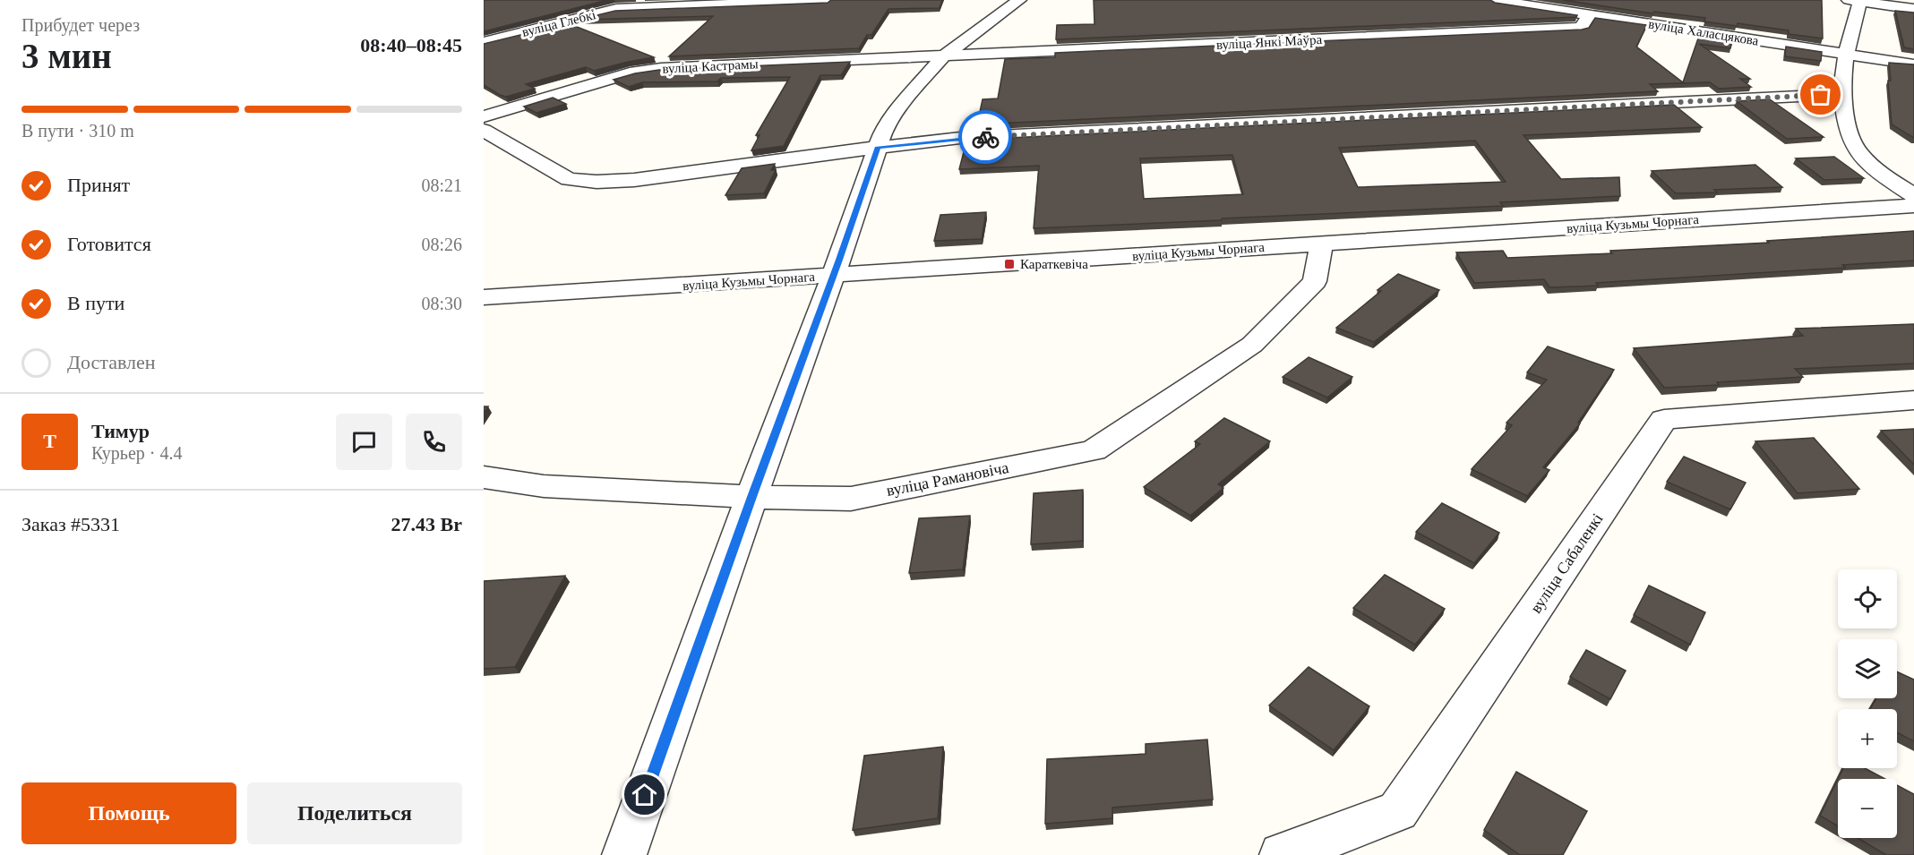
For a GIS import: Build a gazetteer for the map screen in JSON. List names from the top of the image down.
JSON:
{
  "streets": {
    "street": [
      "вуліца Глебкі",
      "вуліца Халасцякова",
      "вуліца Янкі Маўра",
      "вуліца Кастрамы",
      "вуліца Кузьмы Чорнага",
      "вуліца Рамановіча",
      "вуліца Сабаленкі"
    ]
  },
  "crossings": [
    ["вуліца Халасцякова", "вуліца Янкі Маўра"],
    ["вуліца Янкі Маўра", "вуліца Кастрамы"],
    ["вуліца Кузьмы Чорнага", "вуліца Рамановіча"]
  ],
  "places": {
    "transit": ["Караткевіча"]
  },
  "page": {
    "heading": ["3 мин", "Прибудет через", "08:40–08:45"],
    "panel": [
      "Тимур",
      "Курьер · 4.4",
      "Заказ #5331",
      "27.43 Br"
    ],
    "bar": "В пути · 310 m",
    "list": [
      ["Принят", "08:21"],
      ["Готовится", "08:26"],
      ["В пути", "08:30"],
      "Доставлен"
    ],
    "round": "Т",
    "map_buttons": ["+", "−"],
    "buttons": ["Помощь", "Поделиться"]
  }
}
